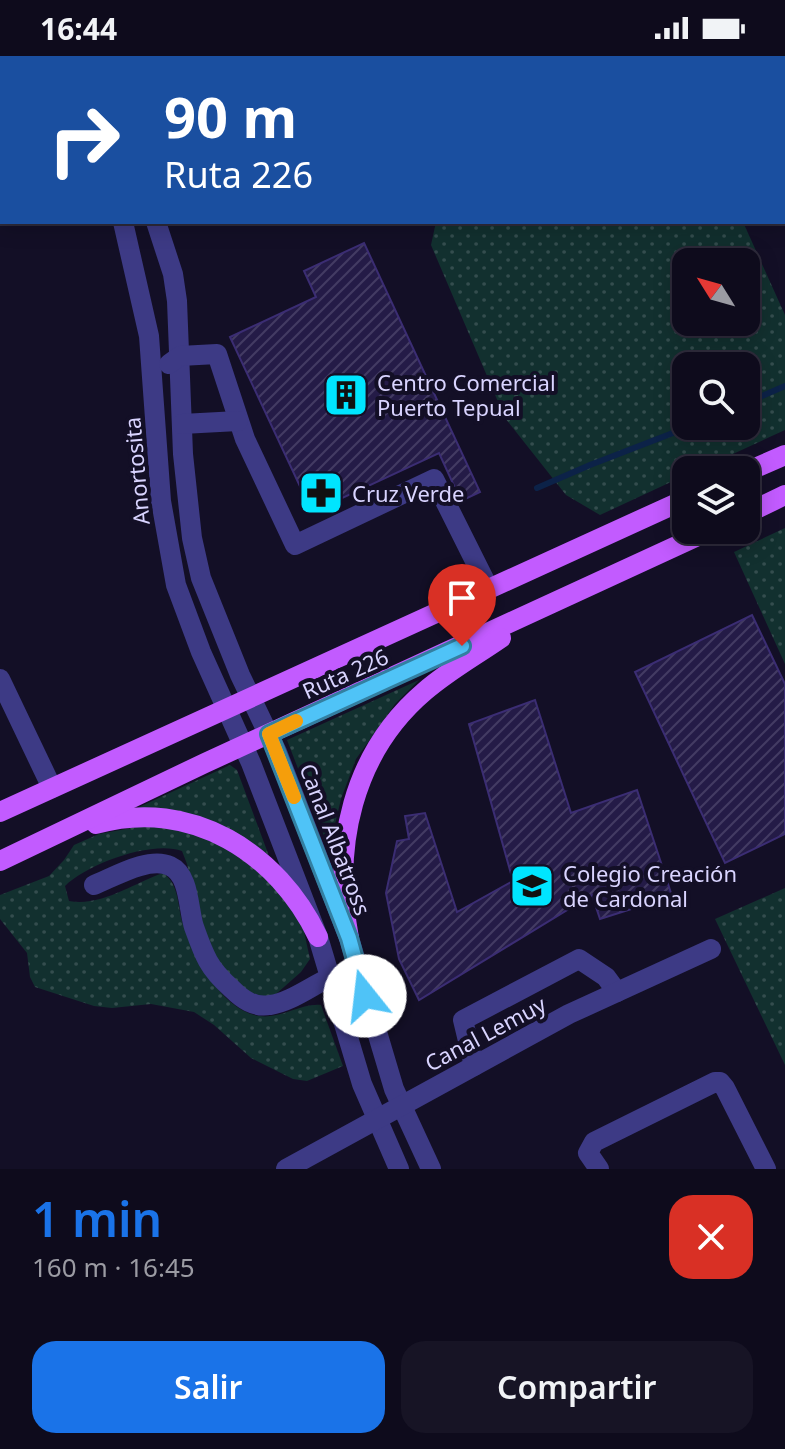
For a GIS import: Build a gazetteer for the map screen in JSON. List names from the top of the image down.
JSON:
{
  "streets": {
    "main road": ["Ruta 226"],
    "street": ["Anortosita", "Canal Albatross", "Canal Lemuy"]
  },
  "crossings": [
    ["Anortosita", "Ruta 226"],
    ["Ruta 226", "Canal Albatross"],
    ["Canal Albatross", "Canal Lemuy"]
  ],
  "places": {
    "building": ["Centro Comercial Puerto Tepual"],
    "pharmacy": ["Cruz Verde"],
    "school or university": ["Colegio Creación de Cardonal"]
  },
  "north": "top left",
  "page": {
    "status": "16:44",
    "turn": ["90 m", "Ruta 226"],
    "heading": ["1 min", "160 m · 16:45"],
    "buttons": ["Salir", "Compartir"]
  }
}
